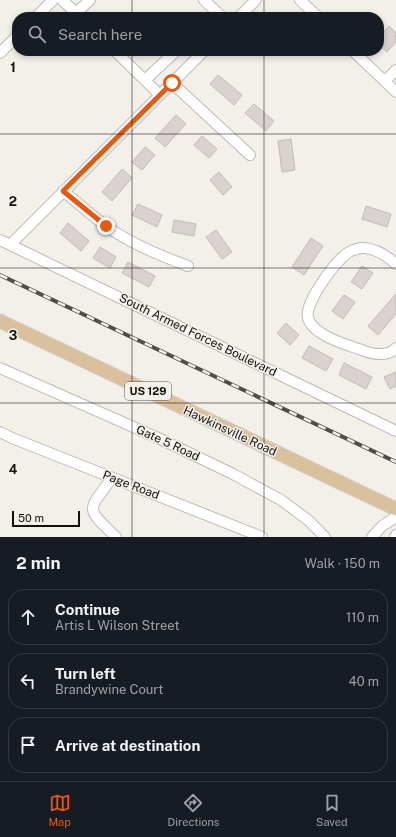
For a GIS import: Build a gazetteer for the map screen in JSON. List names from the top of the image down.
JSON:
{
  "streets": {
    "main road": ["US 129", "Hawkinsville Road"],
    "street": ["South Armed Forces Boulevard", "Gate 5 Road", "Page Road"]
  },
  "scale_bar": "50 m",
  "page": {
    "search": "Search here",
    "scale": "50 m",
    "heading": ["2 min", "Walk · 150 m"],
    "list": [
      ["Continue", "Artis L Wilson Street", "110 m"],
      ["Turn left", "Brandywine Court", "40 m"],
      "Arrive at destination"
    ],
    "nav": ["Map", "Directions", "Saved"]
  },
  "grid": {
    "rows": [
      "1",
      "2",
      "3",
      "4"
    ]
  }
}
